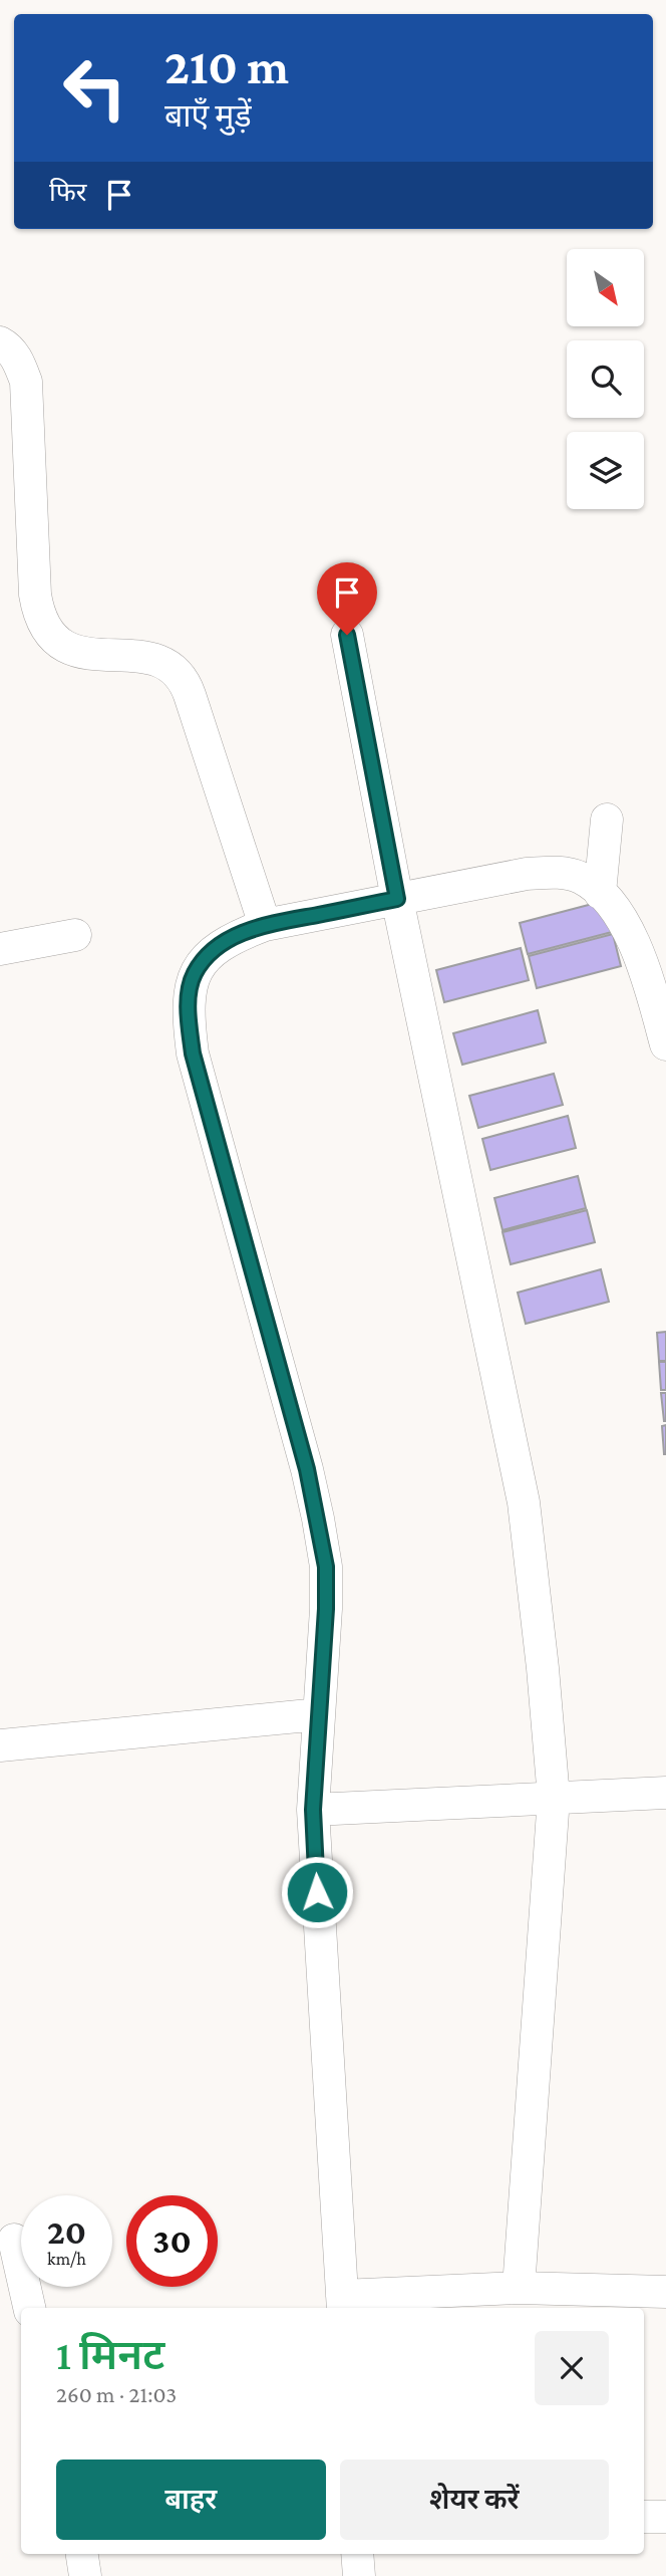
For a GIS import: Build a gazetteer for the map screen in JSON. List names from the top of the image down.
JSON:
{
  "north": "bottom right",
  "page": {
    "turn": ["210 m", "बाएँ मुड़ें"],
    "then": "फिर",
    "speed": "20 km/h",
    "limit": "30",
    "heading": ["1 मिनट", "260 m · 21:03"],
    "buttons": ["बाहर", "शेयर करें"]
  }
}
